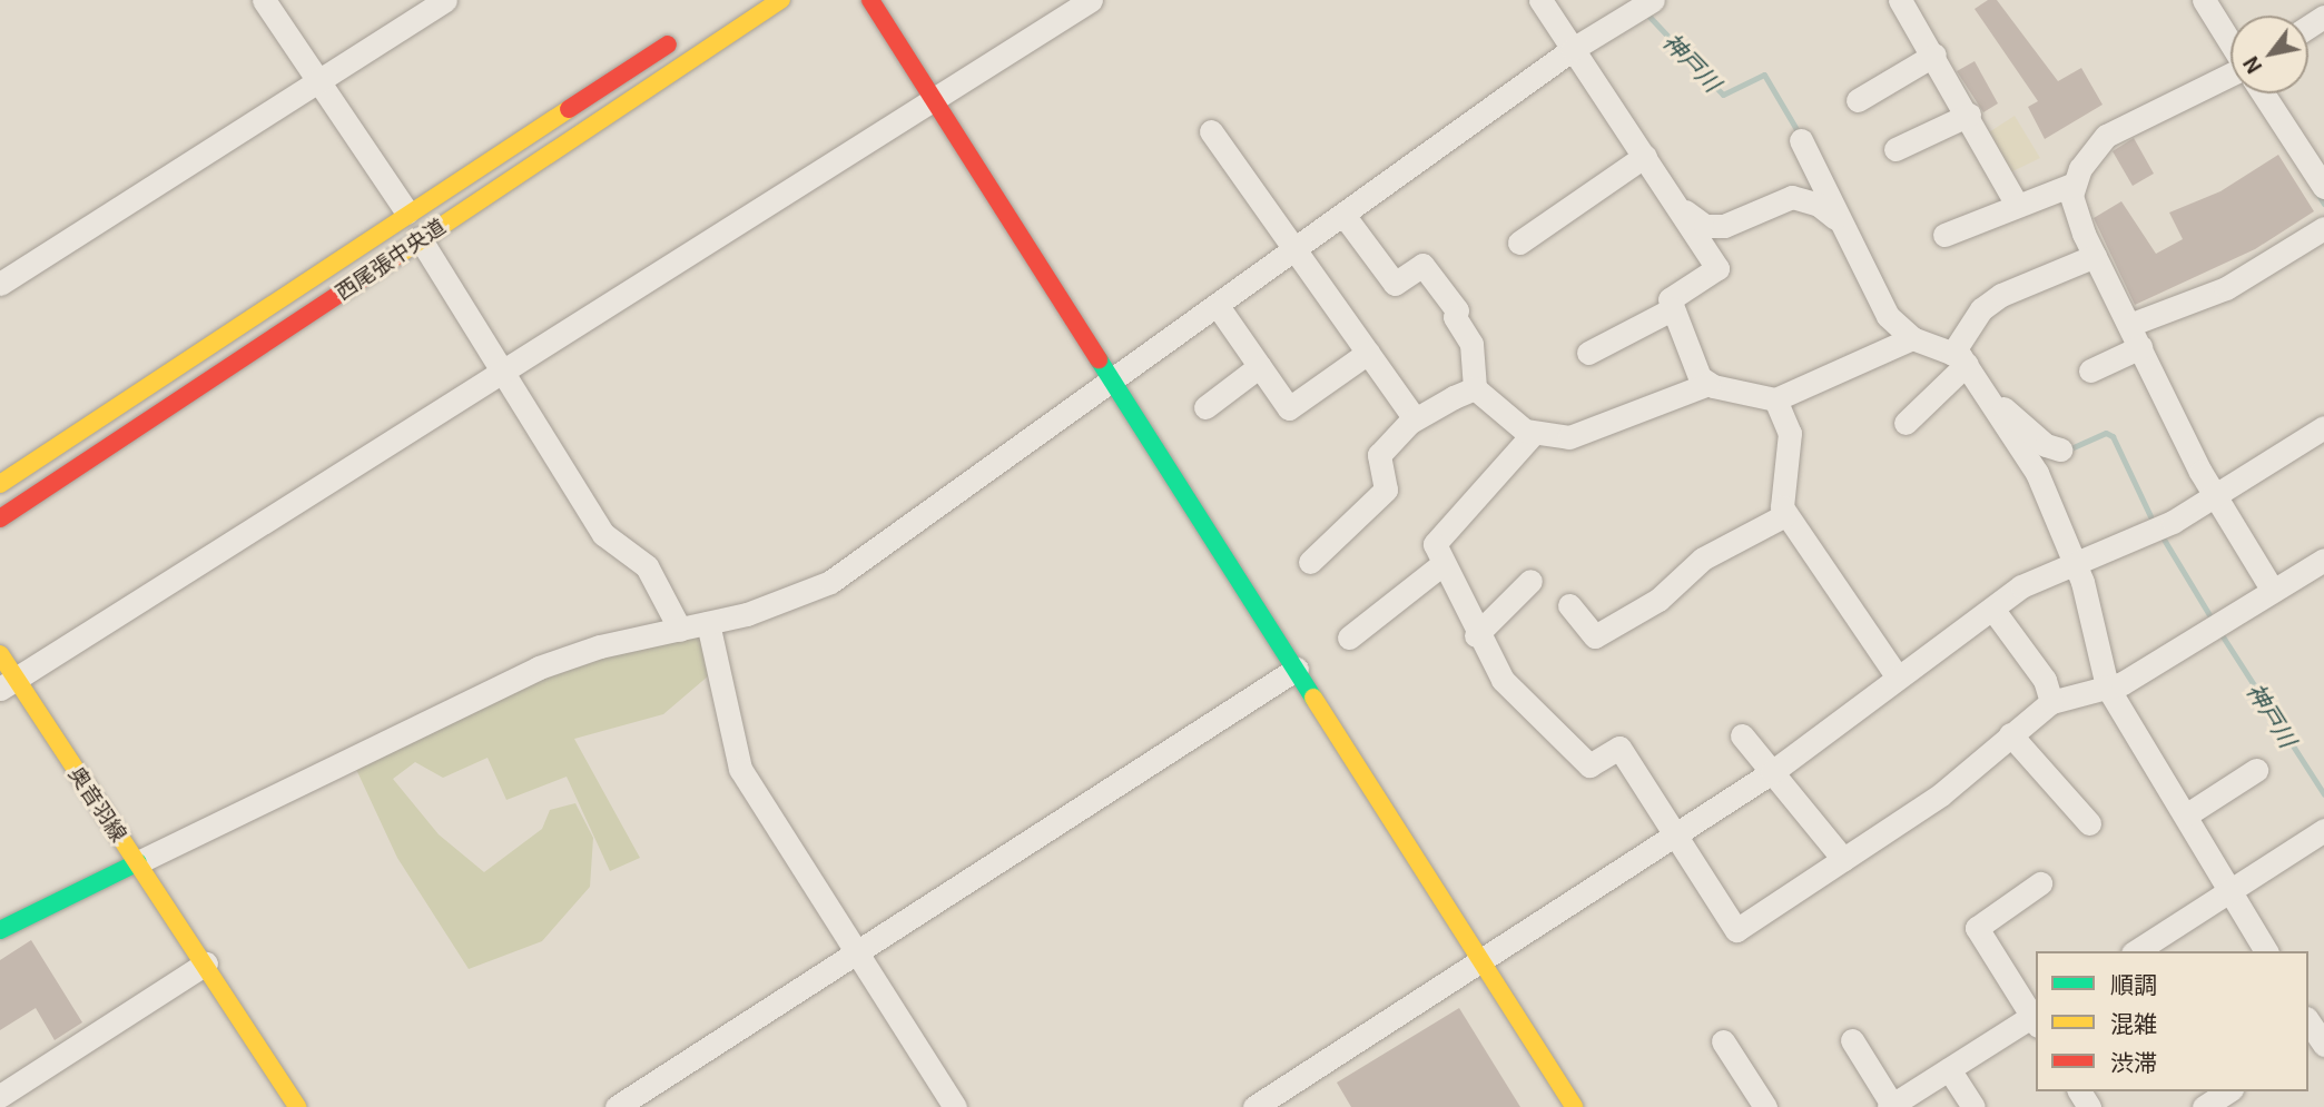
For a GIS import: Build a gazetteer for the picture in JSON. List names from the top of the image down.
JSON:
{
  "streets": {
    "main road": ["西尾張中央道", "奥音羽線"]
  },
  "water": ["神戸川"],
  "legend": ["順調", "混雑", "渋滞"],
  "north": "bottom left"
}
